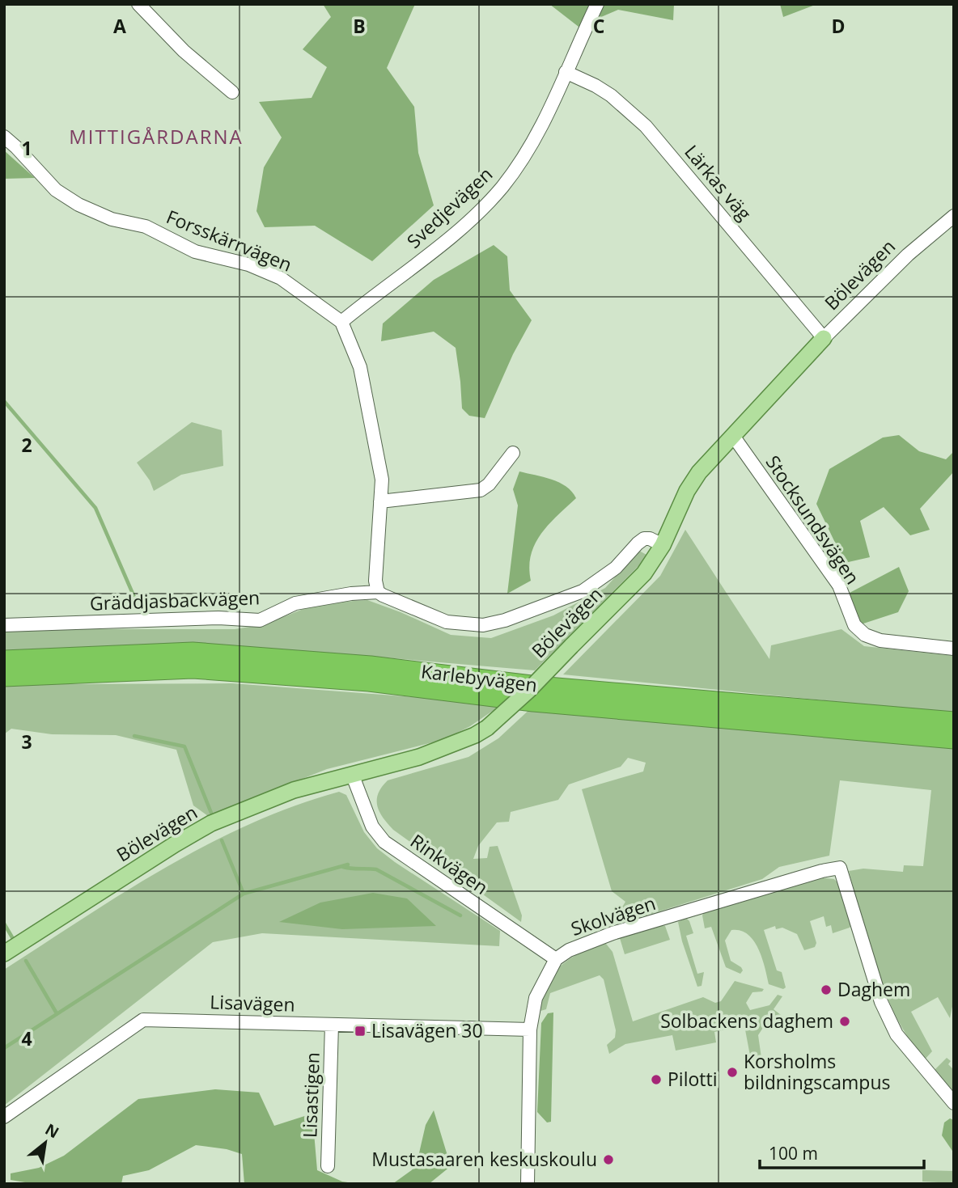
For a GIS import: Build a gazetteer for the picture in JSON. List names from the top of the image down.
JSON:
{
  "streets": {
    "highway": ["Karlebyvägen"],
    "main road": ["Bölevägen"],
    "street": [
      "Lärkas väg",
      "Svedjevägen",
      "Forsskärrvägen",
      "Stocksundsvägen",
      "Gräddjasbackvägen",
      "Rinkvägen",
      "Skolvägen",
      "Lisavägen",
      "Lisastigen"
    ]
  },
  "crossings": [
    ["Lärkas väg", "Svedjevägen"],
    ["Lärkas väg", "Bölevägen"],
    ["Svedjevägen", "Forsskärrvägen"],
    ["Bölevägen", "Stocksundsvägen"],
    ["Bölevägen", "Rinkvägen"],
    ["Rinkvägen", "Skolvägen"],
    ["Skolvägen", "Lisavägen"],
    ["Lisavägen", "Lisastigen"]
  ],
  "districts": ["MITTIGÅRDARNA"],
  "places": {
    "other": [
      "Daghem",
      "Solbackens daghem",
      "Korsholms bildningscampus",
      "Pilotti",
      "Mustasaaren keskuskoulu"
    ],
    "transit": ["Lisavägen 30"]
  },
  "scale_bar": "100 m",
  "north": "top right",
  "grid": {
    "columns": [
      "A",
      "B",
      "C",
      "D"
    ],
    "rows": [
      "1",
      "2",
      "3",
      "4"
    ]
  }
}
